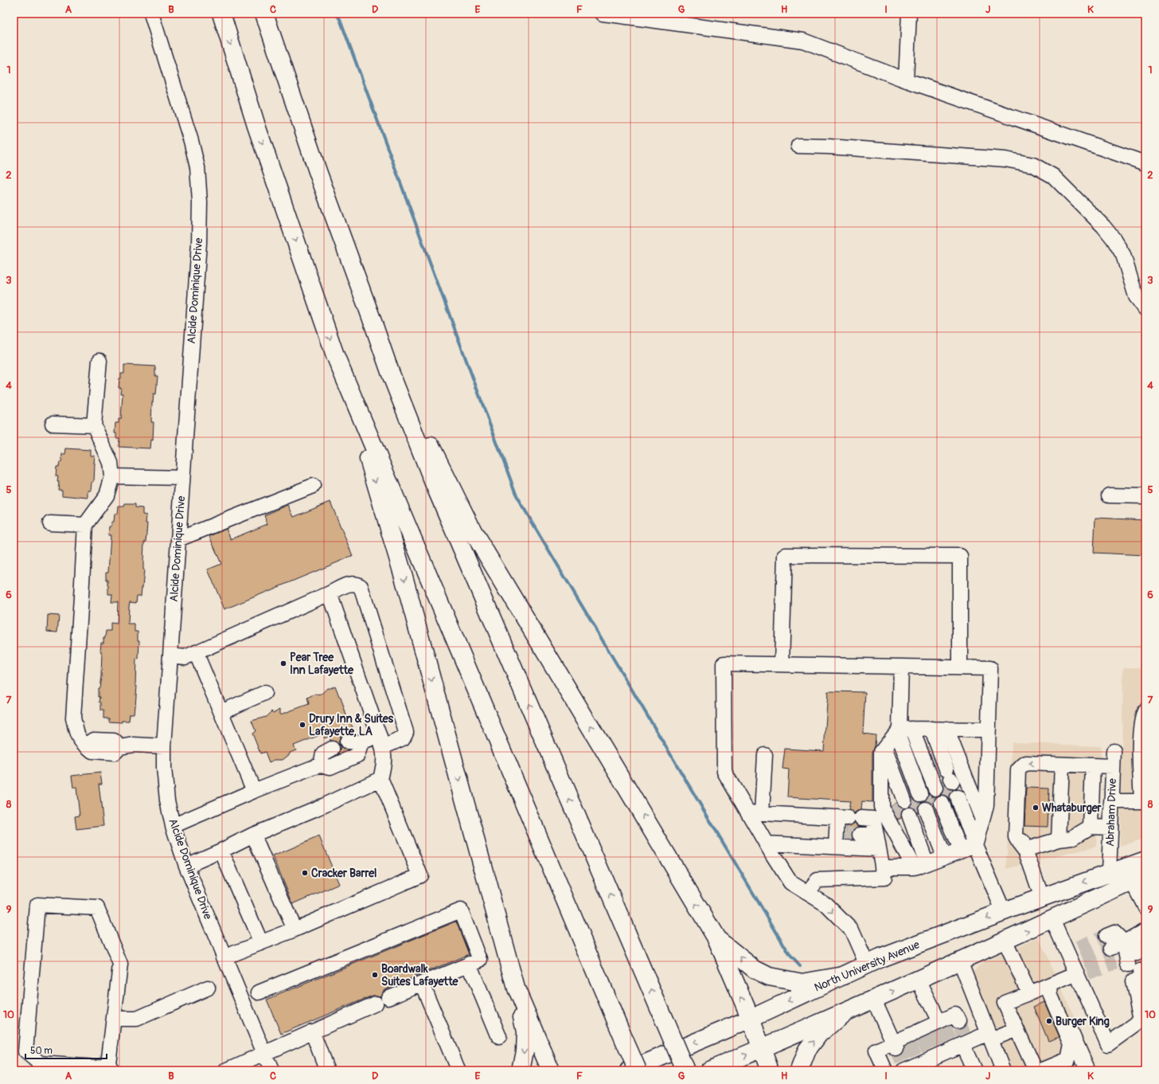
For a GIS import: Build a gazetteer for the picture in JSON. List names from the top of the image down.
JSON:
{
  "streets": {
    "main road": ["North University Avenue"],
    "street": ["Alcide Dominique Drive", "Abraham Drive"]
  },
  "crossings": [
    ["Abraham Drive", "North University Avenue"]
  ],
  "places": [
    "Pear Tree Inn Lafayette",
    "Drury Inn & Suites Lafayette, LA",
    "Whataburger",
    "Cracker Barrel",
    "Boardwalk Suites Lafayette",
    "Burger King"
  ],
  "scale_bar": "50 m",
  "grid": {
    "columns": [
      "A",
      "B",
      "C",
      "D",
      "E",
      "F",
      "G",
      "H",
      "I",
      "J",
      "K"
    ],
    "rows": [
      "1",
      "2",
      "3",
      "4",
      "5",
      "6",
      "7",
      "8",
      "9",
      "10"
    ]
  }
}
